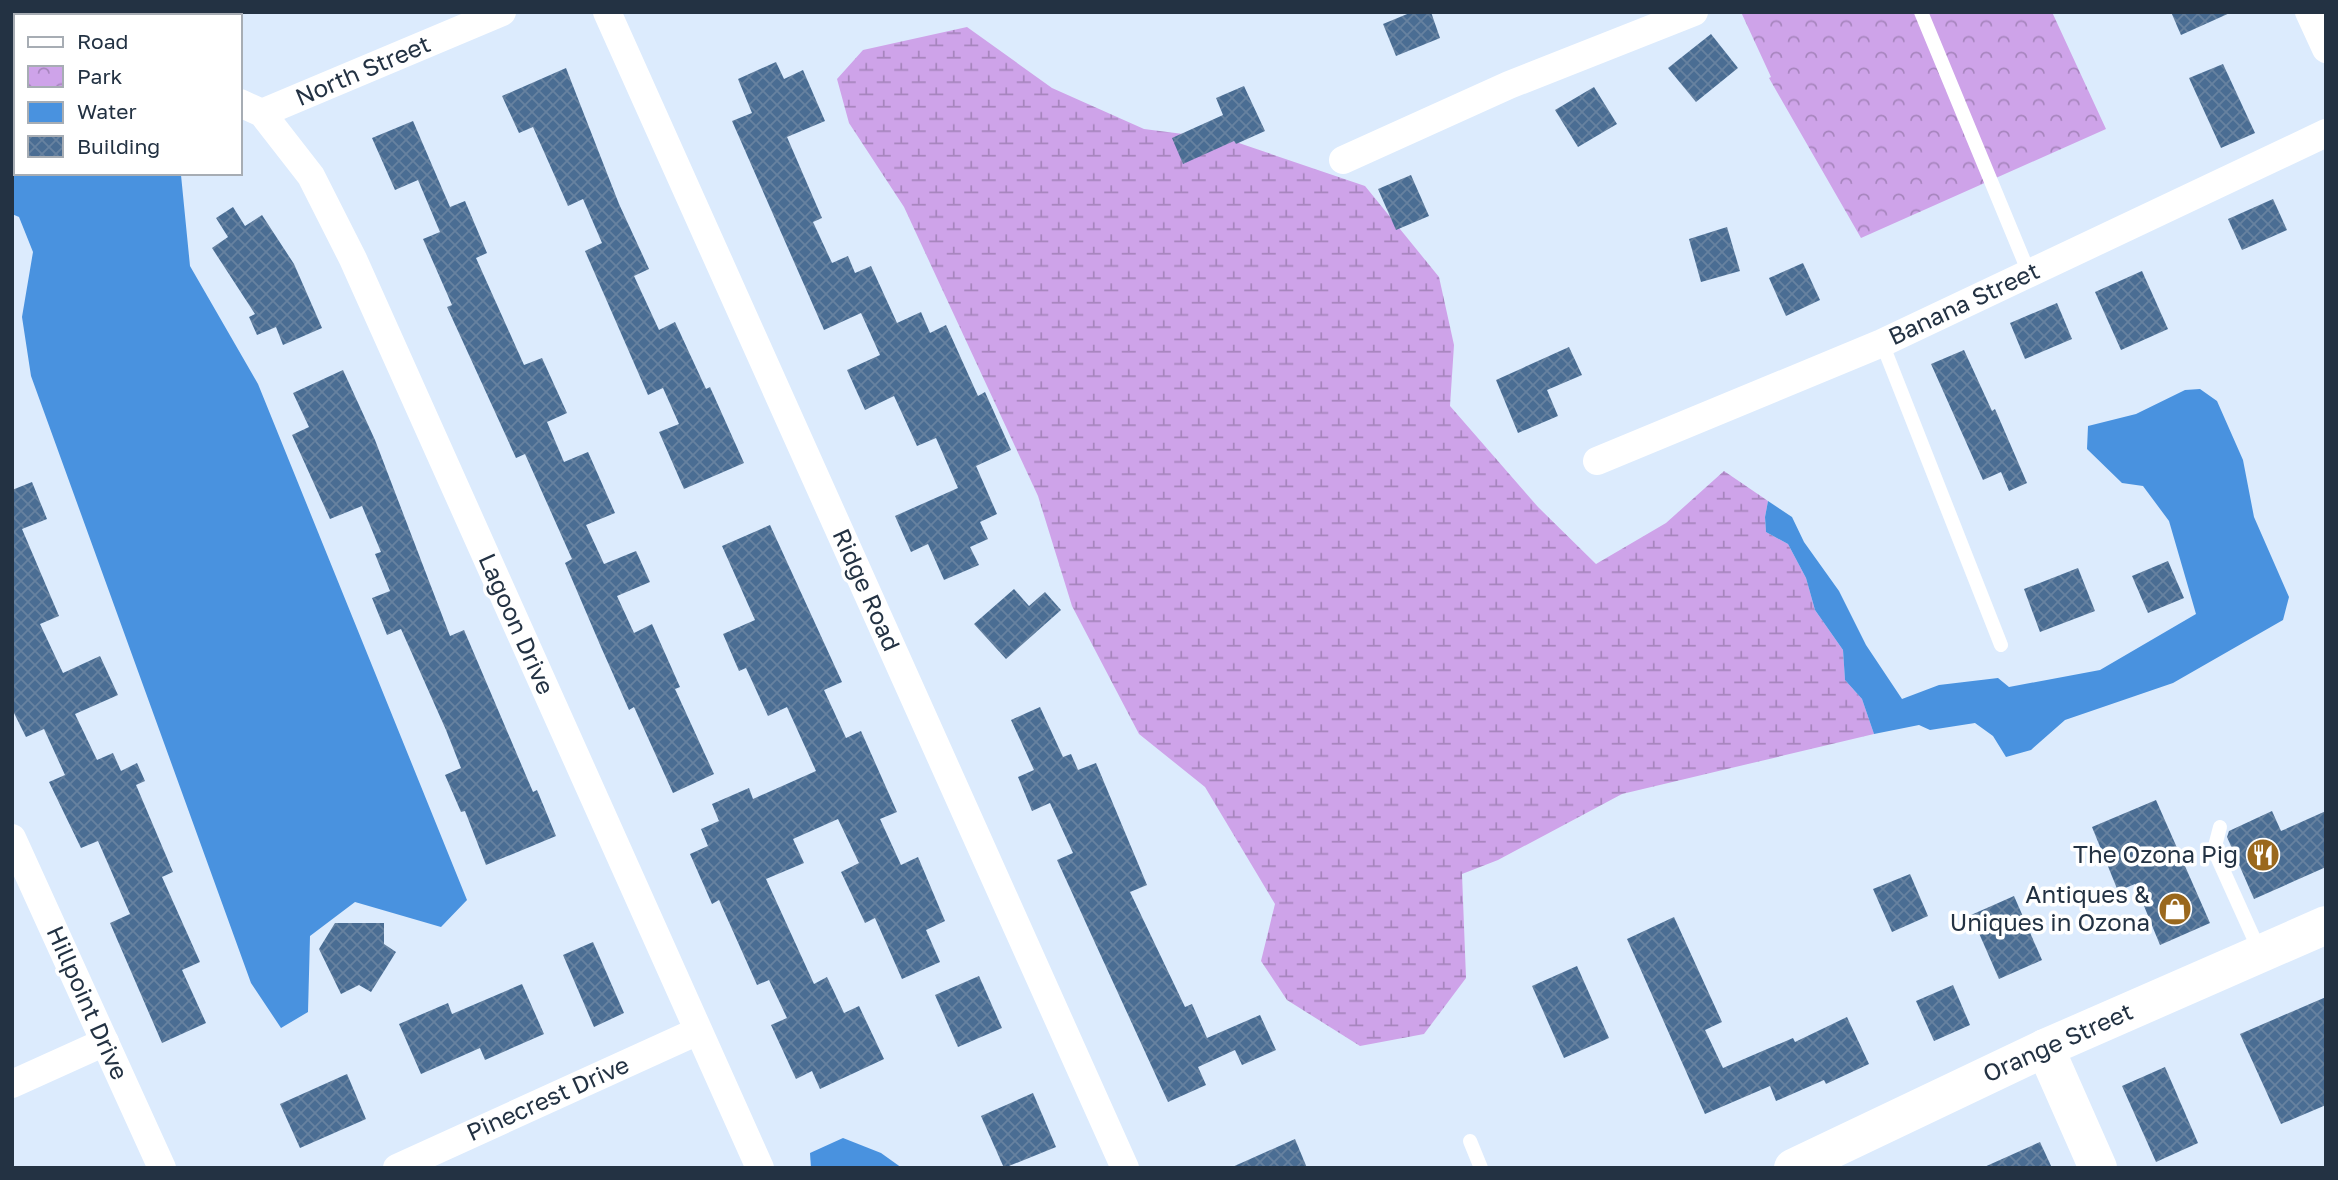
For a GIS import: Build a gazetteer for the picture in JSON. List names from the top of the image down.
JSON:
{
  "streets": {
    "street": [
      "North Street",
      "Banana Street",
      "Ridge Road",
      "Lagoon Drive",
      "Hillpoint Drive",
      "Orange Street",
      "Pinecrest Drive"
    ]
  },
  "crossings": [
    ["North Street", "Lagoon Drive"],
    ["Lagoon Drive", "Pinecrest Drive"]
  ],
  "places": {
    "restaurant": ["The Ozona Pig"],
    "shop": ["Antiques & Uniques in Ozona"]
  },
  "legend": [
    "Road",
    "Park",
    "Water",
    "Building"
  ]
}
